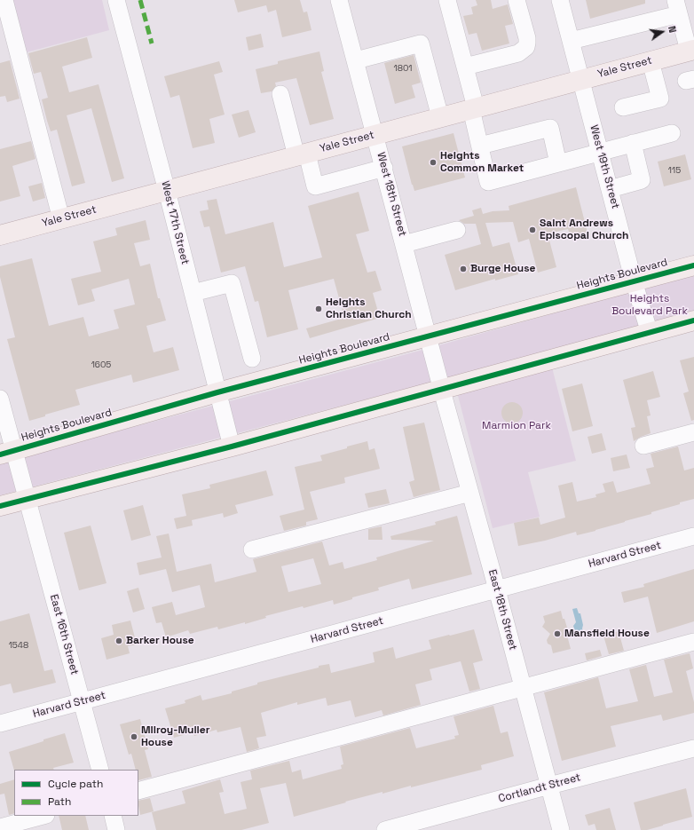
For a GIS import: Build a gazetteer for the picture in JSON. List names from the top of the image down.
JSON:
{
  "streets": {
    "main road": ["Yale Street", "Heights Boulevard"],
    "street": [
      "West 19th Street",
      "West 18th Street",
      "West 17th Street",
      "Harvard Street",
      "East 18th Street",
      "East 16th Street",
      "Cortlandt Street"
    ]
  },
  "crossings": [
    ["Yale Street", "West 19th Street"],
    ["Yale Street", "West 18th Street"],
    ["Yale Street", "West 17th Street"],
    ["West 19th Street", "Heights Boulevard"],
    ["West 18th Street", "Heights Boulevard"],
    ["West 18th Street", "East 18th Street"],
    ["West 17th Street", "Heights Boulevard"],
    ["Heights Boulevard", "East 16th Street"],
    ["Harvard Street", "East 18th Street"],
    ["Harvard Street", "East 16th Street"],
    ["East 18th Street", "Cortlandt Street"]
  ],
  "parks": ["Heights Boulevard Park", "Marmion Park"],
  "places": [
    "Heights Common Market",
    "Saint Andrews Episcopal Church",
    "Burge House",
    "Heights Christian Church",
    "Mansfield House",
    "Barker House",
    "Milroy-Muller House"
  ],
  "house_numbers": [
    "1801",
    "115",
    "1605",
    "1548"
  ],
  "legend": ["Cycle path", "Path"],
  "north": "right"
}
